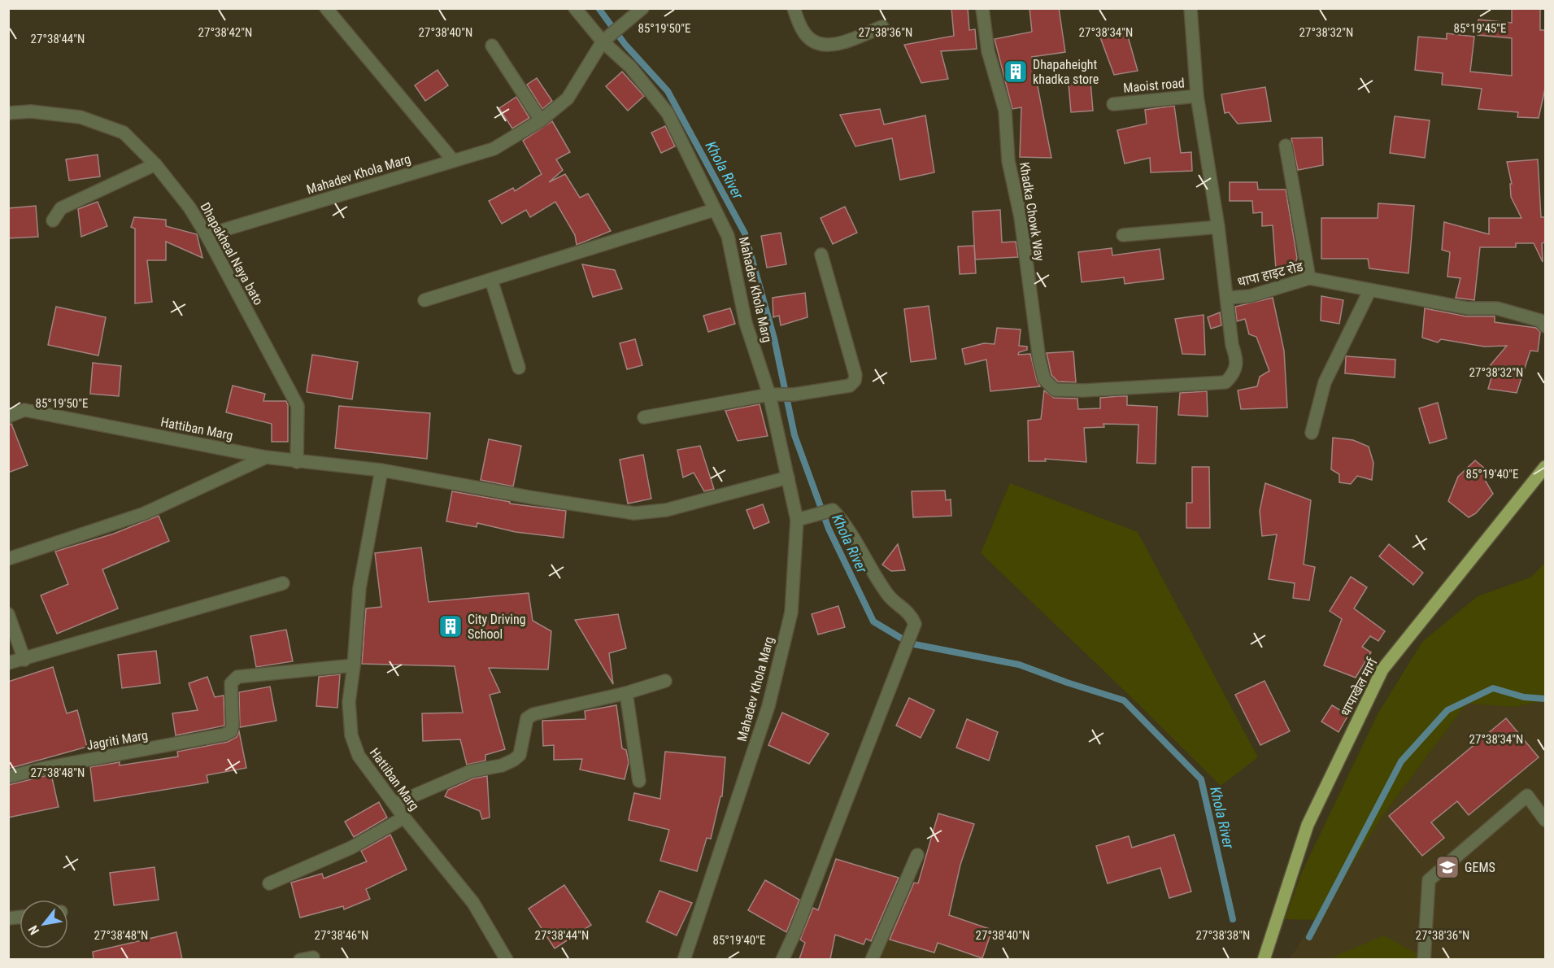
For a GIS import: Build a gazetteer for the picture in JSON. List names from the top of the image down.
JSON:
{
  "streets": {
    "main road": ["धापाखेल मार्ग"],
    "street": [
      "Maoist road",
      "Mahadev Khola Marg",
      "Khadka Chowk Way",
      "Dhapakheal Naya bato",
      "धापा हाइट रोड",
      "Hattiban Marg",
      "Jagriti Marg"
    ]
  },
  "crossings": [
    ["Maoist road", "धापा हाइट रोड"],
    ["Mahadev Khola Marg", "Dhapakheal Naya bato"],
    ["Mahadev Khola Marg", "Hattiban Marg"],
    ["Khadka Chowk Way", "धापा हाइट रोड"],
    ["Dhapakheal Naya bato", "Hattiban Marg"],
    ["Hattiban Marg", "Jagriti Marg"]
  ],
  "water": ["Khola River"],
  "places": {
    "building": ["Dhapaheight khadka store", "City Driving School"],
    "school or university": ["GEMS"]
  },
  "north": "bottom left",
  "coordinates": [
    "85°19'50\"E",
    "85°19'45\"E",
    "27°38'42\"N",
    "27°38'40\"N",
    "27°38'36\"N",
    "27°38'34\"N",
    "27°38'32\"N",
    "27°38'44\"N",
    "85°19'40\"E",
    "27°38'48\"N",
    "27°38'46\"N",
    "27°38'38\"N"
  ]
}
